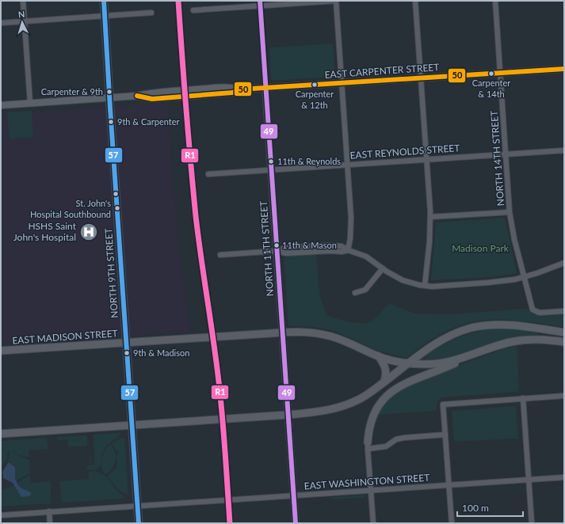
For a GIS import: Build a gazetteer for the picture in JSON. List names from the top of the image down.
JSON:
{
  "streets": {
    "main road": ["NORTH 9TH STREET", "EAST MADISON STREET"],
    "street": [
      "EAST CARPENTER STREET",
      "EAST REYNOLDS STREET",
      "NORTH 14TH STREET",
      "NORTH 11TH STREET",
      "EAST WASHINGTON STREET"
    ]
  },
  "crossings": [
    ["EAST CARPENTER STREET", "NORTH 14TH STREET"],
    ["EAST CARPENTER STREET", "NORTH 11TH STREET"],
    ["EAST CARPENTER STREET", "NORTH 9TH STREET"],
    ["EAST REYNOLDS STREET", "NORTH 14TH STREET"],
    ["EAST REYNOLDS STREET", "NORTH 11TH STREET"],
    ["NORTH 11TH STREET", "EAST MADISON STREET"],
    ["NORTH 11TH STREET", "EAST WASHINGTON STREET"],
    ["NORTH 9TH STREET", "EAST MADISON STREET"],
    ["NORTH 9TH STREET", "EAST WASHINGTON STREET"]
  ],
  "parks": ["Madison Park"],
  "places": {
    "other": [
      "Carpenter & 14th",
      "Carpenter & 12th",
      "Carpenter & 9th",
      "9th & Carpenter",
      "11th & Reynolds",
      "St. John's Hospital Southbound",
      "11th & Mason",
      "9th & Madison"
    ],
    "hospital": ["HSHS Saint John's Hospital"]
  },
  "lines": [
    "transit line R1",
    "transit line 57",
    "transit line 49",
    "transit line 50"
  ],
  "scale_bar": "100 m",
  "north": "top"
}
